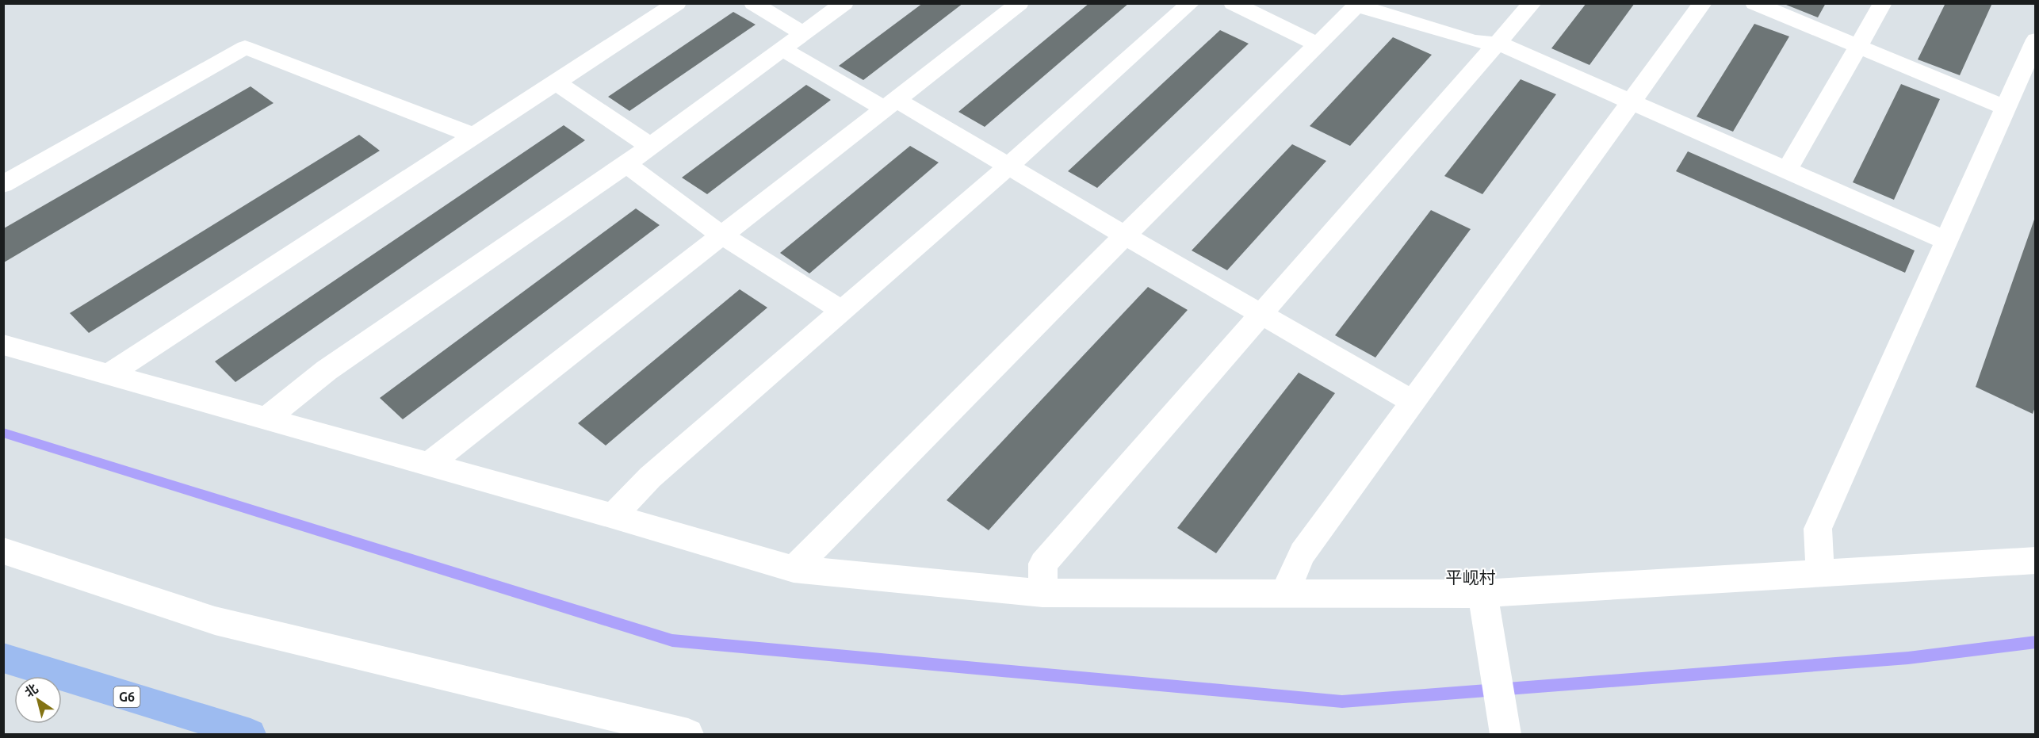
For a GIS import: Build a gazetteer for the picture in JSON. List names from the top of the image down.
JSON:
{
  "streets": {
    "highway": ["G6"]
  },
  "districts": ["平岘村"],
  "north": "top left"
}
